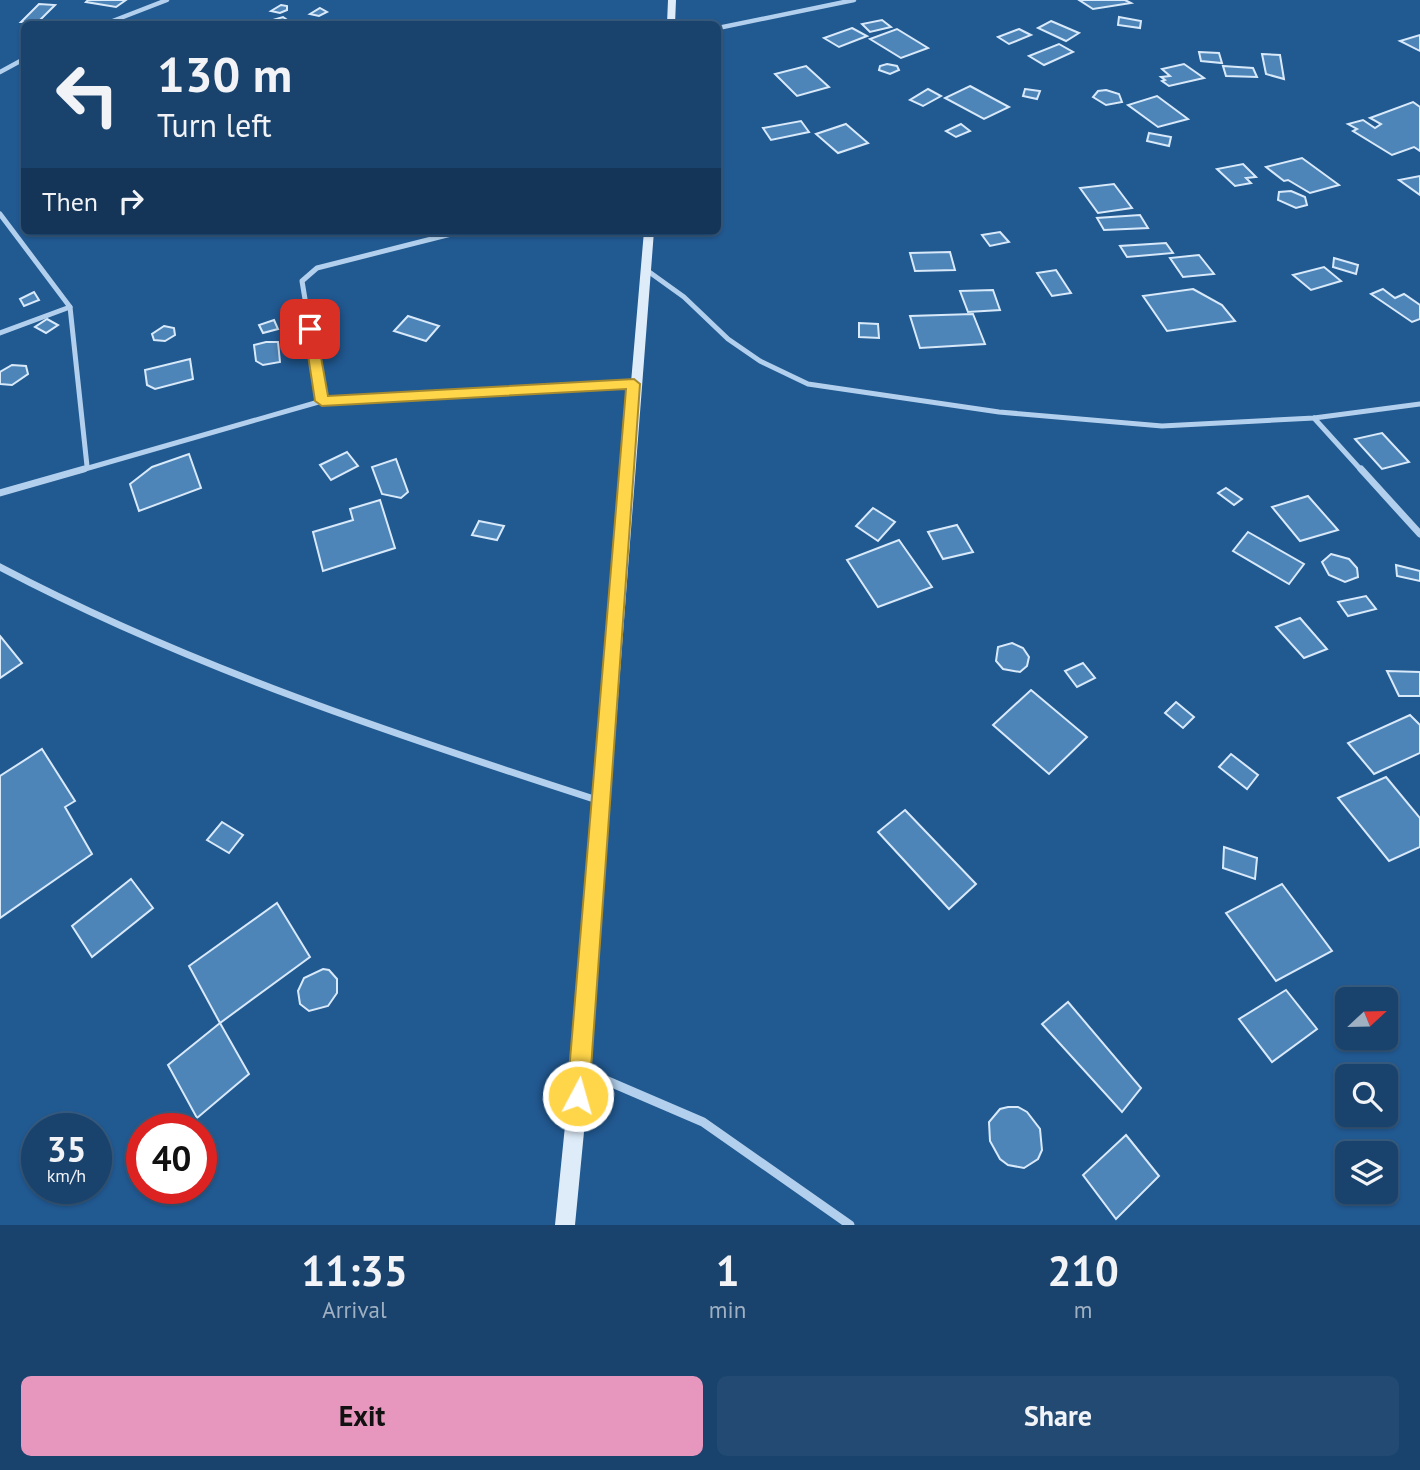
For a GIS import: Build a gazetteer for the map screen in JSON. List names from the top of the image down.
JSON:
{
  "north": "right",
  "page": {
    "turn": ["130 m", "Turn left"],
    "then": "Then",
    "speed": "35 km/h",
    "limit": "40",
    "eta": [
      "11:35",
      "Arrival",
      "1",
      "min",
      "210",
      "m"
    ],
    "buttons": ["Exit", "Share"]
  }
}
